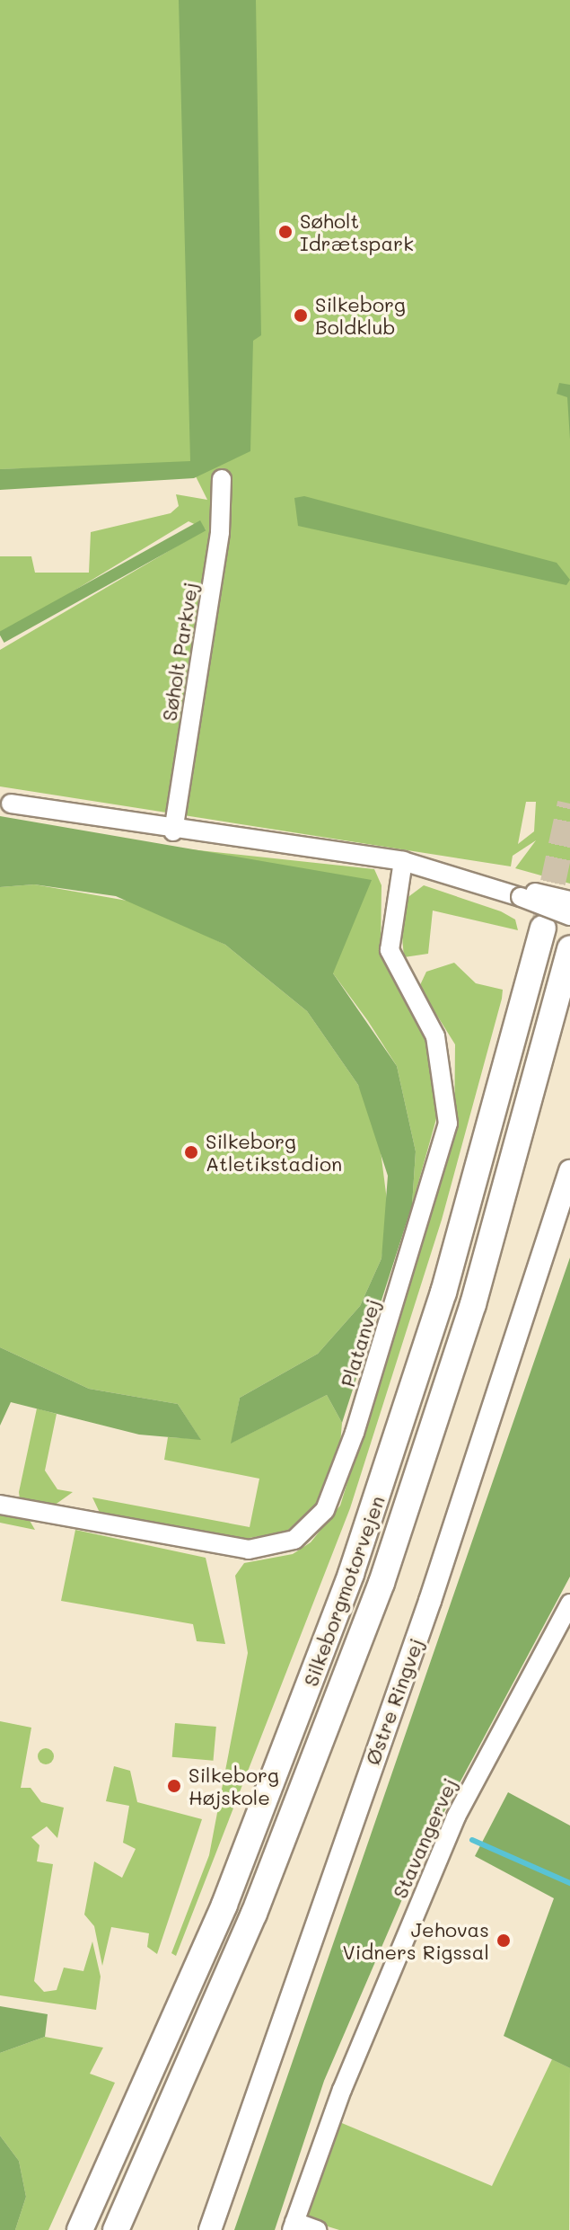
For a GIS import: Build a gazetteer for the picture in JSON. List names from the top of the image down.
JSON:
{
  "streets": {
    "highway": ["Silkeborgmotorvejen"],
    "main road": ["Østre Ringvej"],
    "street": ["Søholt Parkvej", "Platanvej", "Stavangervej"]
  },
  "places": [
    "Søholt Idrætspark",
    "Silkeborg Boldklub",
    "Silkeborg Atletikstadion",
    "Silkeborg Højskole",
    "Jehovas Vidners Rigssal"
  ]
}
